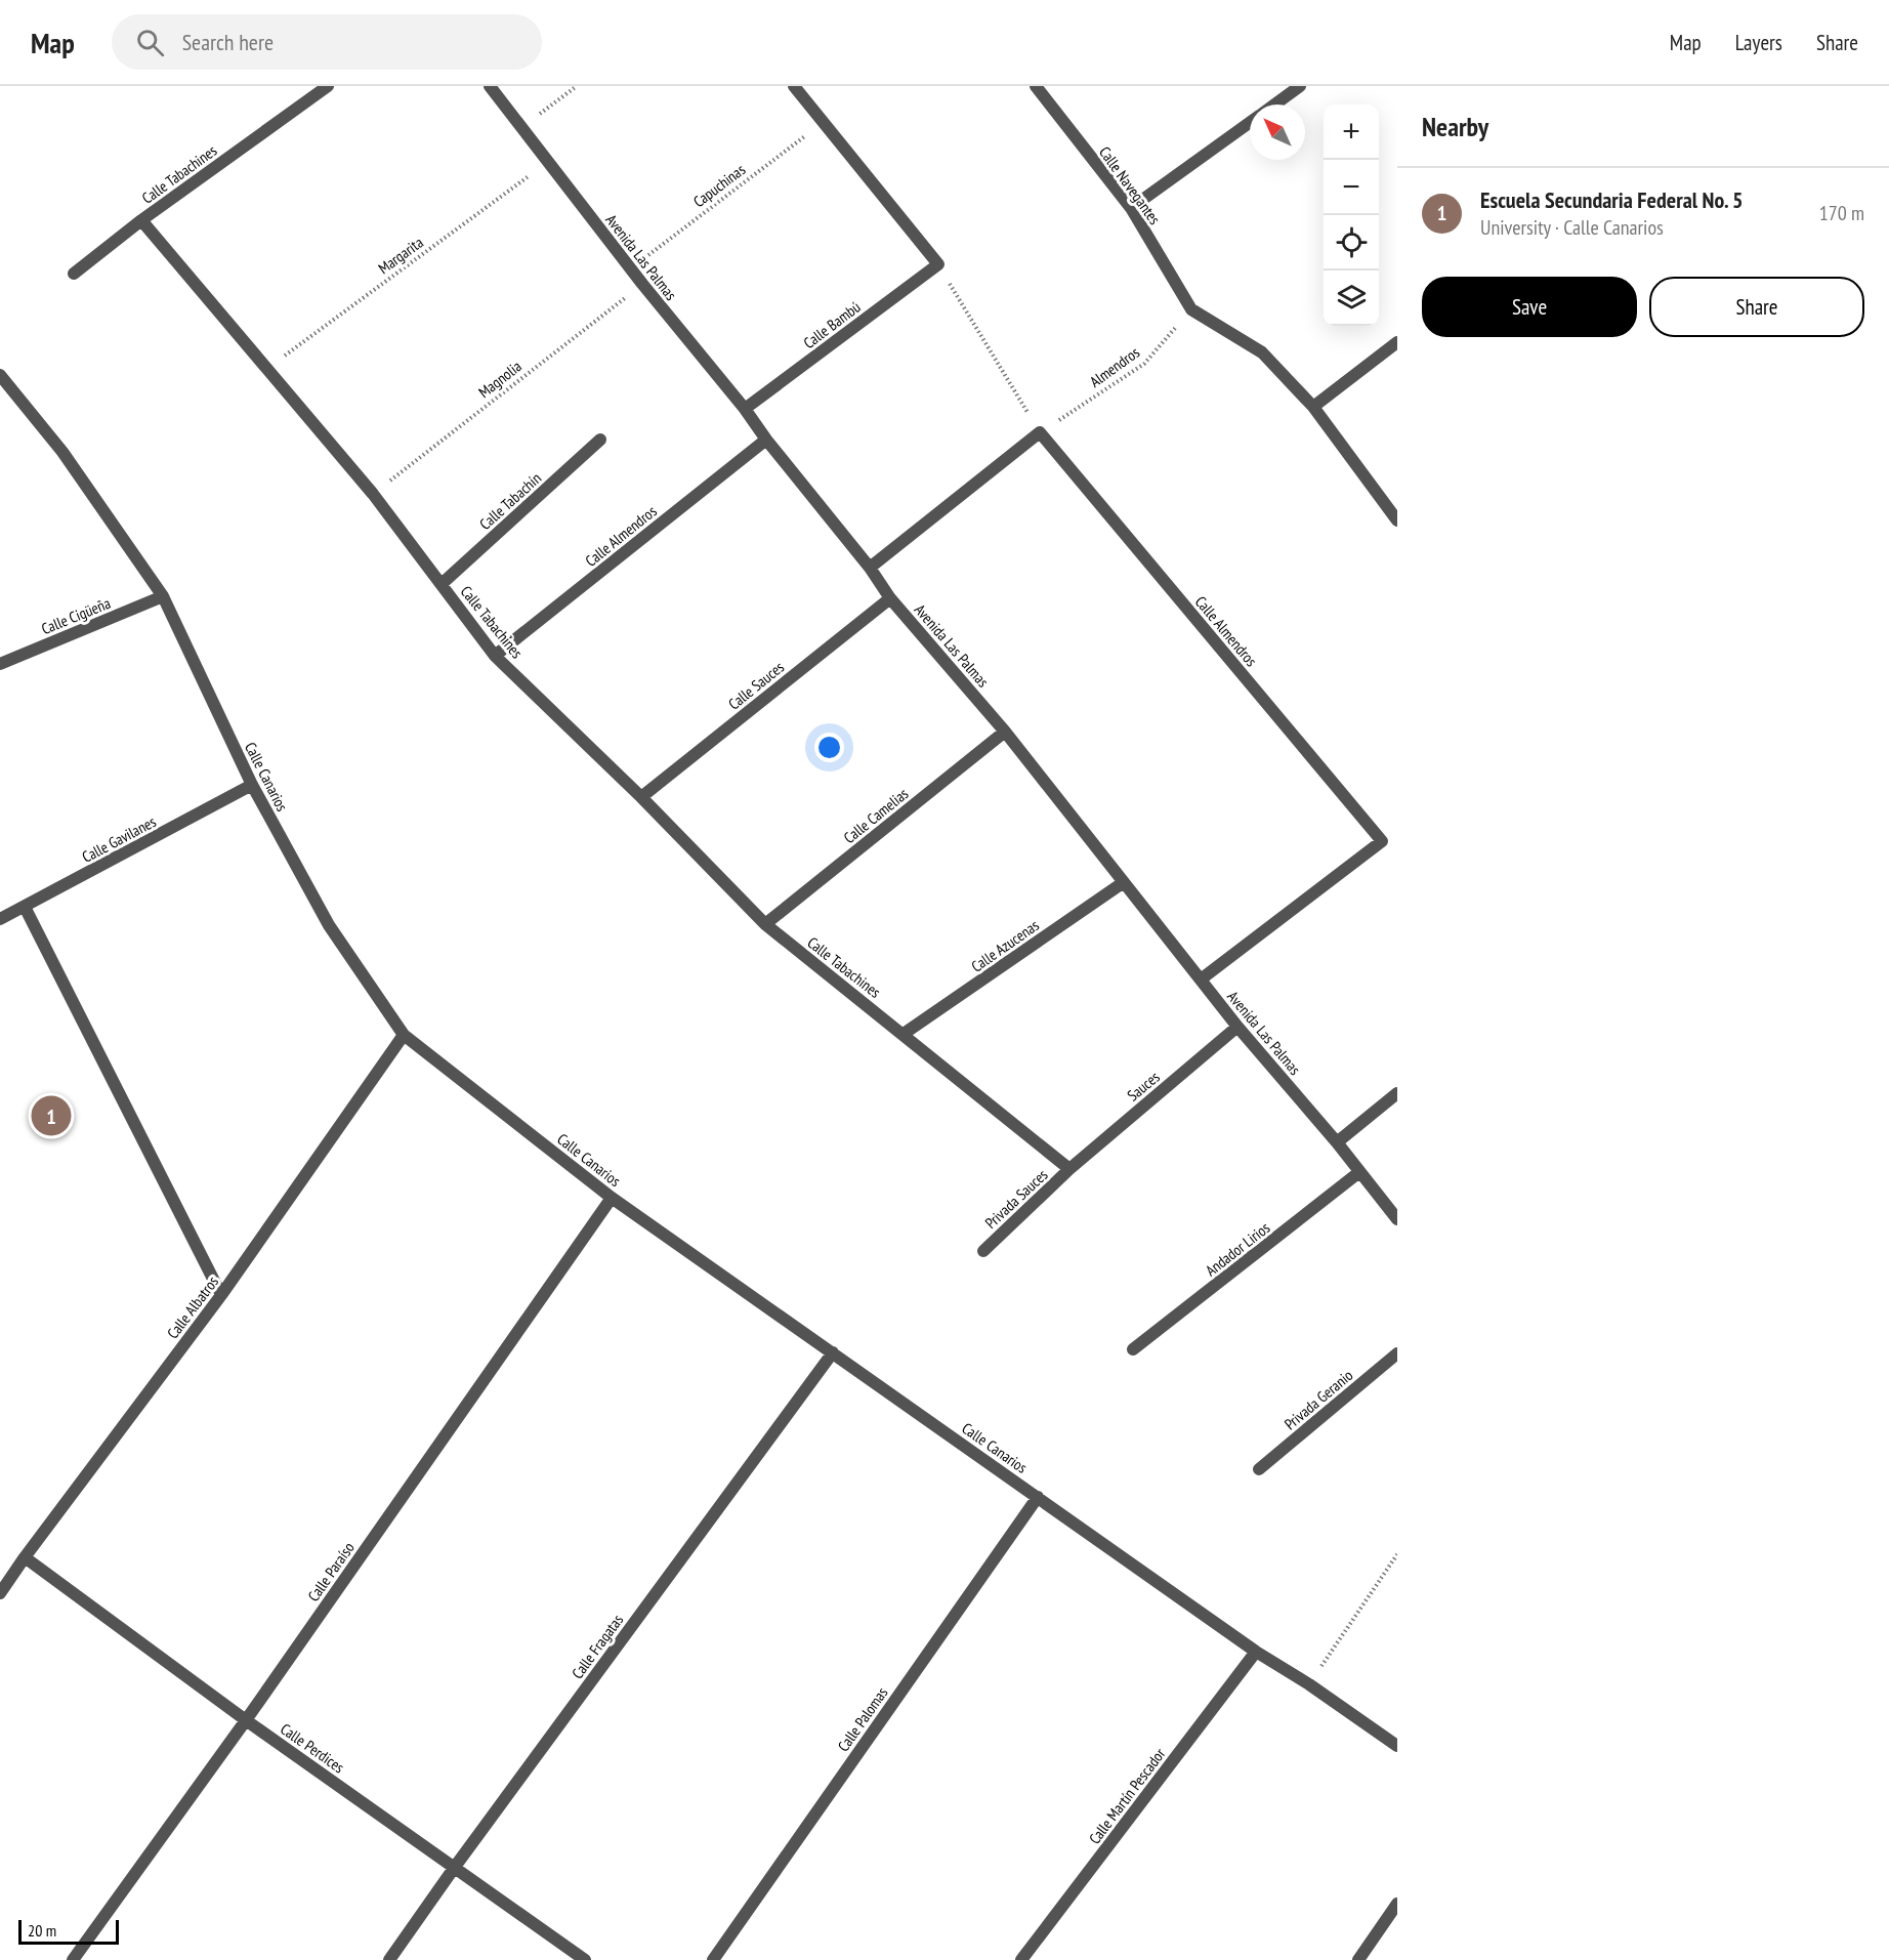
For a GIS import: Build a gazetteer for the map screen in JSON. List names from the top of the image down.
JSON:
{
  "streets": {
    "street": [
      "Calle Tabachines",
      "Calle Navegantes",
      "Avenida Las Palmas",
      "Calle Bambú",
      "Calle Tabachín",
      "Calle Almendros",
      "Calle Cigüeña",
      "Calle Sauces",
      "Calle Canarios",
      "Calle Camelias",
      "Calle Gavilanes",
      "Calle Azucenas",
      "Sauces",
      "Privada Sauces",
      "Andador Lirios",
      "Calle Albatros",
      "Privada Geranio",
      "Calle Paraíso",
      "Calle Fragatas",
      "Calle Palomas",
      "Calle Perdices",
      "Calle Martín Pescador"
    ],
    "path": [
      "Capuchinas",
      "Margarita",
      "Almendros",
      "Magnolia"
    ]
  },
  "crossings": [
    ["Calle Tabachines", "Margarita"],
    ["Calle Tabachines", "Magnolia"],
    ["Calle Tabachines", "Calle Tabachín"],
    ["Calle Tabachines", "Calle Almendros"],
    ["Calle Tabachines", "Calle Sauces"],
    ["Calle Tabachines", "Calle Camelias"],
    ["Calle Tabachines", "Calle Azucenas"],
    ["Calle Tabachines", "Sauces"],
    ["Calle Tabachines", "Privada Sauces"],
    ["Capuchinas", "Avenida Las Palmas"],
    ["Calle Navegantes", "Almendros"],
    ["Margarita", "Avenida Las Palmas"],
    ["Avenida Las Palmas", "Calle Bambú"],
    ["Avenida Las Palmas", "Magnolia"],
    ["Avenida Las Palmas", "Calle Almendros"],
    ["Avenida Las Palmas", "Calle Sauces"],
    ["Avenida Las Palmas", "Calle Camelias"],
    ["Avenida Las Palmas", "Calle Azucenas"],
    ["Avenida Las Palmas", "Sauces"],
    ["Avenida Las Palmas", "Andador Lirios"],
    ["Almendros", "Calle Almendros"],
    ["Calle Cigüeña", "Calle Canarios"],
    ["Calle Canarios", "Calle Gavilanes"],
    ["Calle Canarios", "Calle Albatros"],
    ["Calle Canarios", "Calle Paraíso"],
    ["Calle Canarios", "Calle Fragatas"],
    ["Calle Canarios", "Calle Palomas"],
    ["Calle Canarios", "Calle Martín Pescador"],
    ["Sauces", "Privada Sauces"],
    ["Calle Albatros", "Calle Perdices"],
    ["Calle Paraíso", "Calle Perdices"],
    ["Calle Fragatas", "Calle Perdices"]
  ],
  "scale_bar": "20 m",
  "north": "top left",
  "page": {
    "header": "Map",
    "search": "Search here",
    "nav": ["Map", "Layers", "Share"],
    "heading": "Nearby",
    "map_buttons": ["+", "−"],
    "list": [
      {
        "mark": "1",
        "name": "Escuela Secundaria Federal No. 5",
        "note": "University · Calle Canarios",
        "value": "170 m"
      }
    ],
    "buttons": ["Save", "Share"],
    "pins": "1",
    "scale": "20 m"
  }
}
